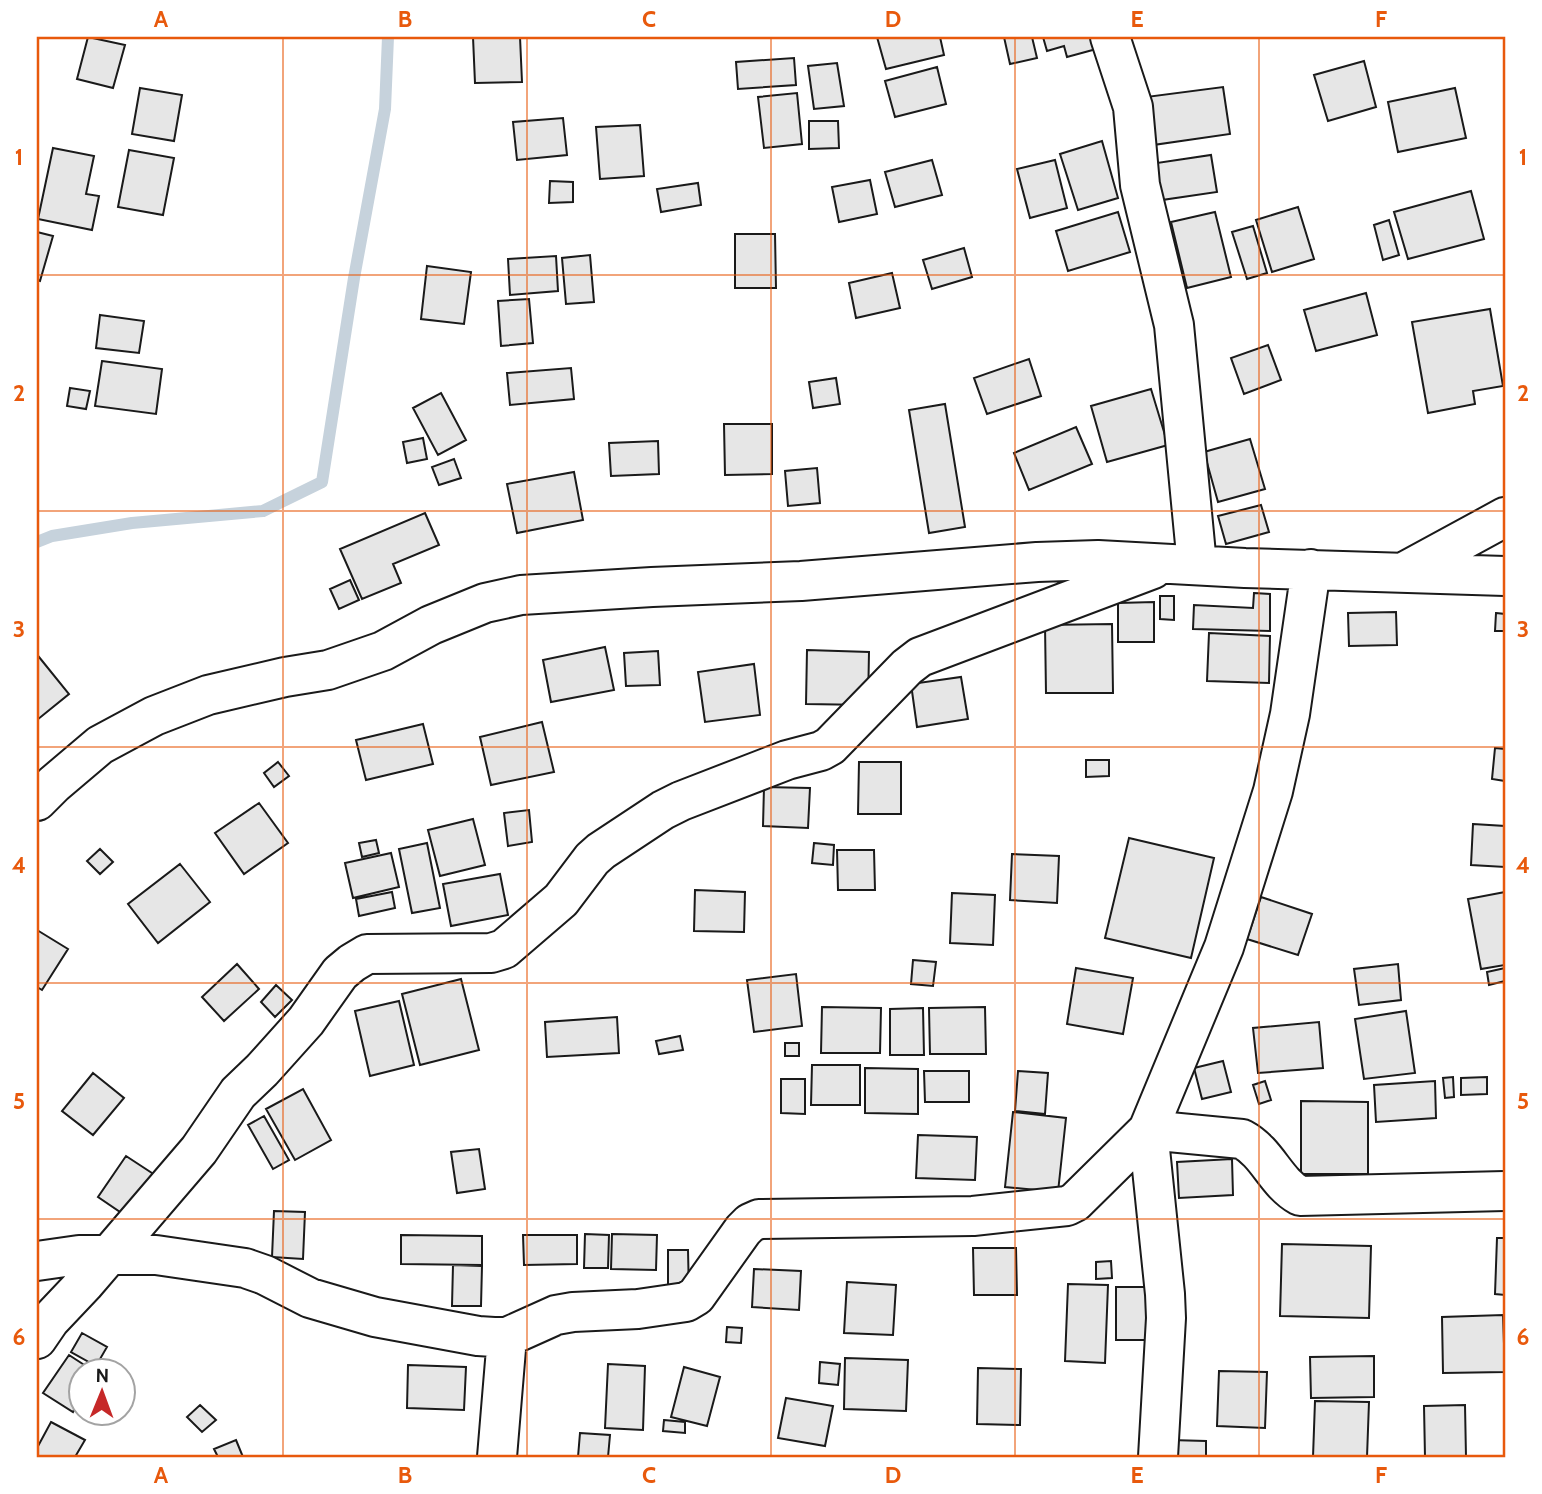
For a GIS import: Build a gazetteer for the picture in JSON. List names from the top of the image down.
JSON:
{
  "north": "top",
  "grid": {
    "columns": [
      "A",
      "B",
      "C",
      "D",
      "E",
      "F"
    ],
    "rows": [
      "1",
      "2",
      "3",
      "4",
      "5",
      "6"
    ]
  }
}
